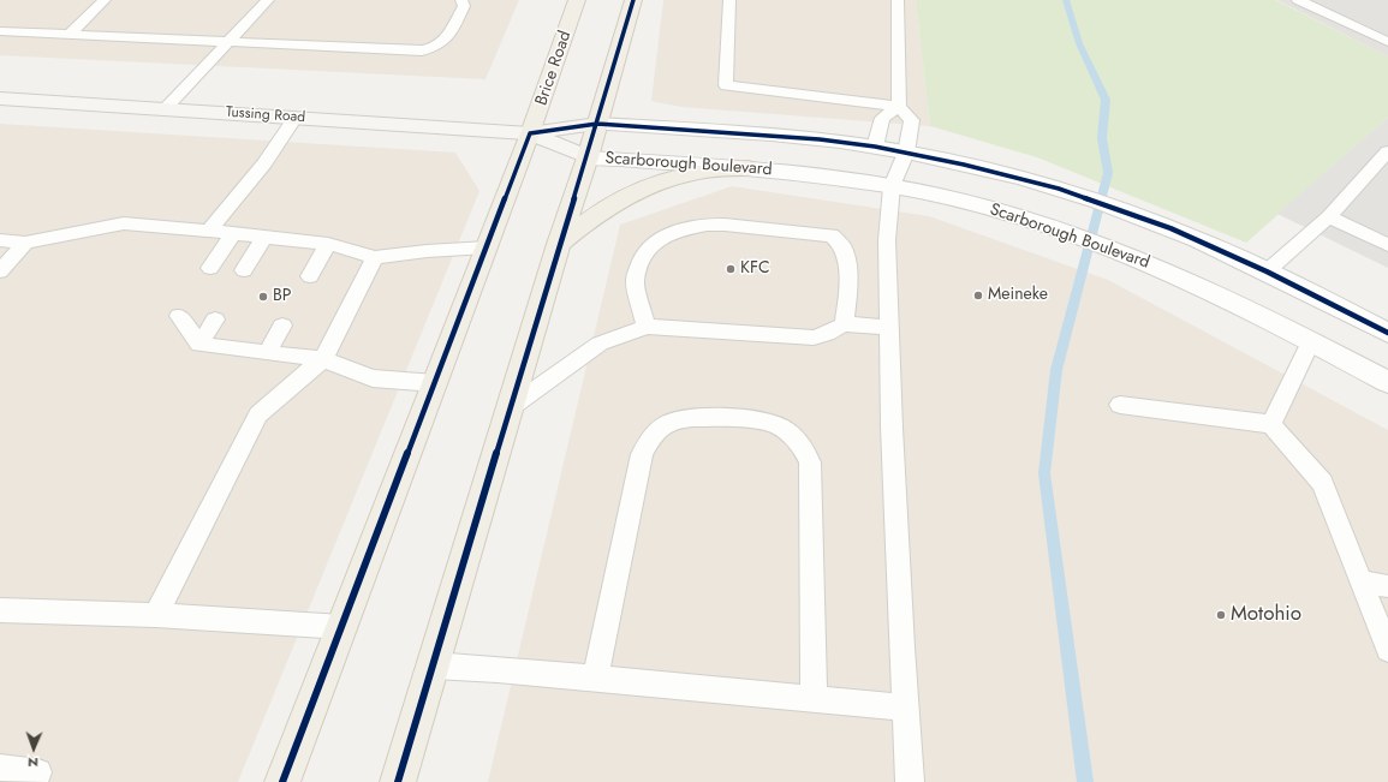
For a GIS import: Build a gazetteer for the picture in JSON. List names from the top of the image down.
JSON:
{
  "streets": {
    "main road": ["Brice Road", "Tussing Road", "Scarborough Boulevard"]
  },
  "crossings": [
    ["Brice Road", "Tussing Road"],
    ["Brice Road", "Scarborough Boulevard"],
    ["Tussing Road", "Scarborough Boulevard"]
  ],
  "places": [
    "KFC",
    "Meineke",
    "BP",
    "Motohio"
  ],
  "north": "bottom"
}
